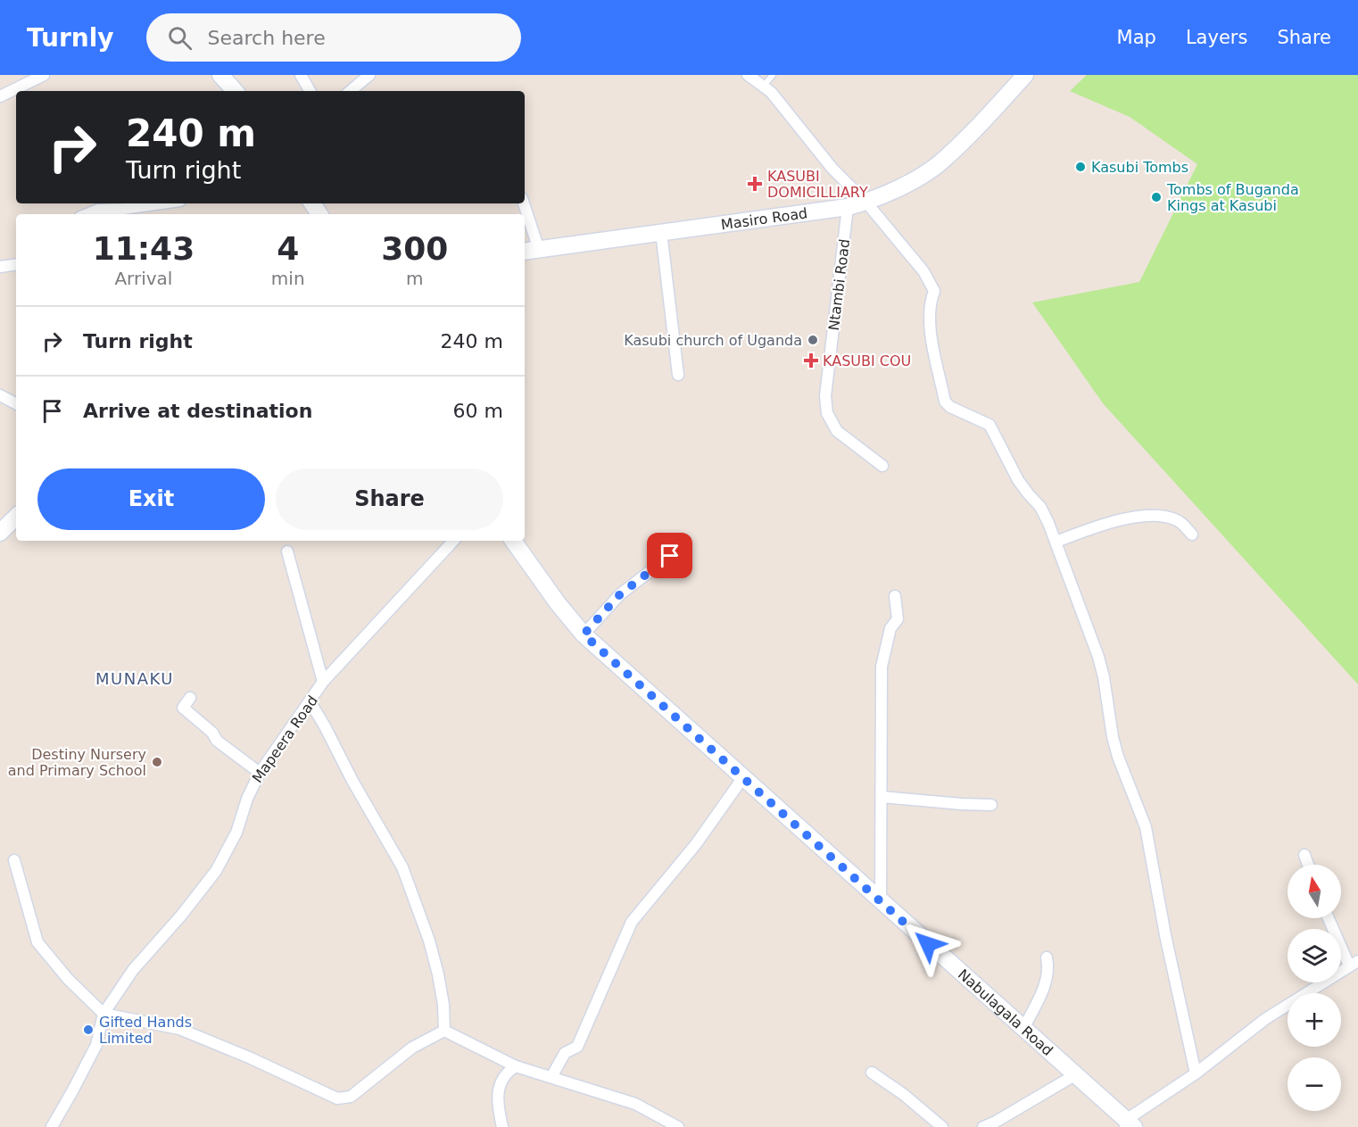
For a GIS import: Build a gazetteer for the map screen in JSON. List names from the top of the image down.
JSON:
{
  "streets": {
    "street": [
      "Masiro Road",
      "Ntambi Road",
      "Mapeera Road",
      "Nabulagala Road"
    ]
  },
  "crossings": [
    ["Masiro Road", "Ntambi Road"]
  ],
  "districts": ["MUNAKU"],
  "places": {
    "other": [
      "Kasubi Tombs",
      "Tombs of Buganda Kings at Kasubi",
      "Kasubi church of Uganda",
      "Destiny Nursery and Primary School",
      "Gifted Hands Limited"
    ],
    "health": ["KASUBI DOMICILLIARY", "KASUBI COU"]
  },
  "north": "top",
  "page": {
    "header": "Turnly",
    "search": "Search here",
    "nav": ["Map", "Layers", "Share"],
    "turn": ["240 m", "Turn right"],
    "eta": [
      "11:43",
      "Arrival",
      "4",
      "min",
      "300",
      "m"
    ],
    "list": [
      {
        "name": "Turn right",
        "value": "240 m"
      },
      {
        "name": "Arrive at destination",
        "value": "60 m"
      }
    ],
    "buttons": ["Exit", "Share"],
    "map_buttons": ["+", "−"]
  }
}
